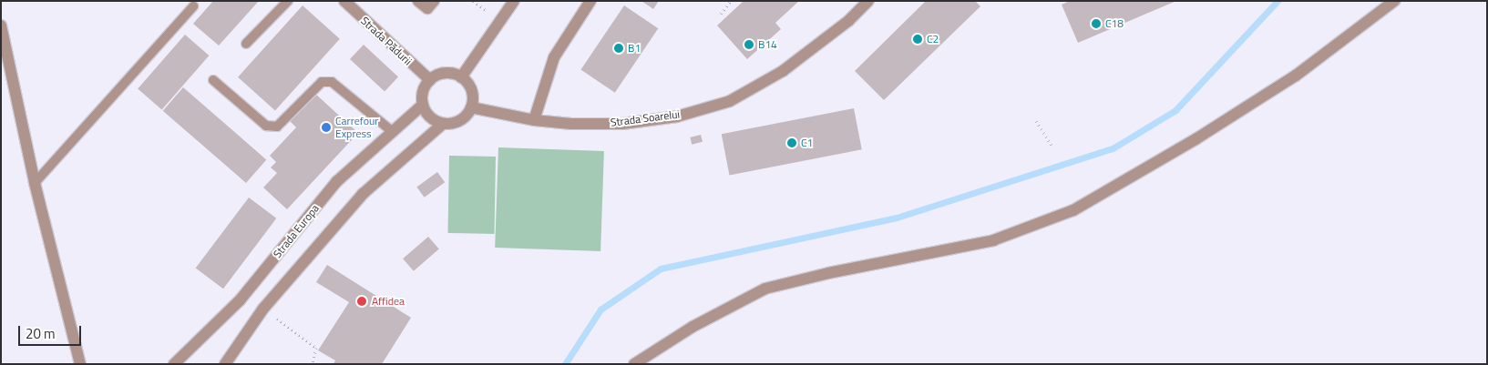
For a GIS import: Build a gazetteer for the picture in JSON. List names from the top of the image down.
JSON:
{
  "streets": {
    "street": ["Strada Pădurii", "Strada Soarelui", "Strada Europa"]
  },
  "crossings": [
    ["Strada Pădurii", "Strada Soarelui"],
    ["Strada Pădurii", "Strada Europa"],
    ["Strada Soarelui", "Strada Europa"]
  ],
  "places": [
    "C18",
    "C2",
    "B14",
    "B1",
    "Carrefour Express",
    "C1",
    "Affidea"
  ],
  "scale_bar": "20 m"
}
